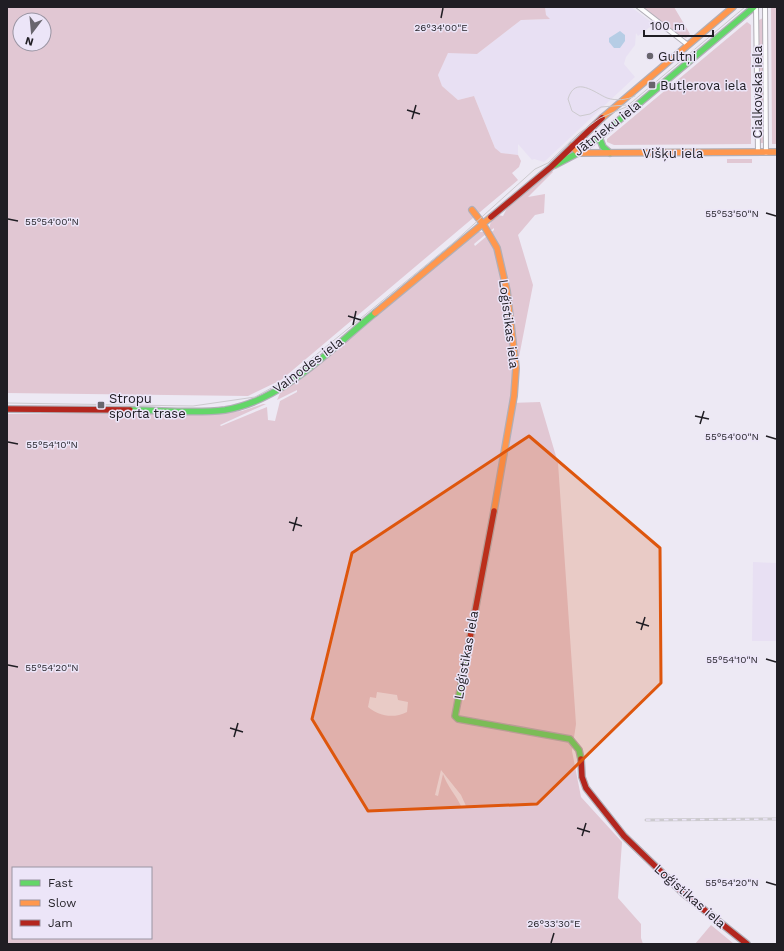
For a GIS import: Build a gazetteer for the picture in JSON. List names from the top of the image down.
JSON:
{
  "streets": {
    "street": [
      "Cialkovska iela",
      "Jātnieku iela",
      "Višķu iela",
      "Loģistikas iela",
      "Vaiņodes iela"
    ]
  },
  "crossings": [
    ["Cialkovska iela", "Jātnieku iela"],
    ["Cialkovska iela", "Višķu iela"],
    ["Jātnieku iela", "Višķu iela"],
    ["Jātnieku iela", "Vaiņodes iela"],
    ["Loģistikas iela", "Vaiņodes iela"]
  ],
  "places": {
    "other": ["Gultņi"],
    "transit": ["Butļerova iela", "Stropu sporta trase"]
  },
  "legend": ["Fast", "Slow", "Jam"],
  "scale_bar": "100 m",
  "north": "bottom",
  "coordinates": [
    "26°34'00\"E",
    "55°53'50\"N",
    "55°54'00\"N",
    "55°54'10\"N",
    "55°54'20\"N",
    "26°33'30\"E"
  ]
}
